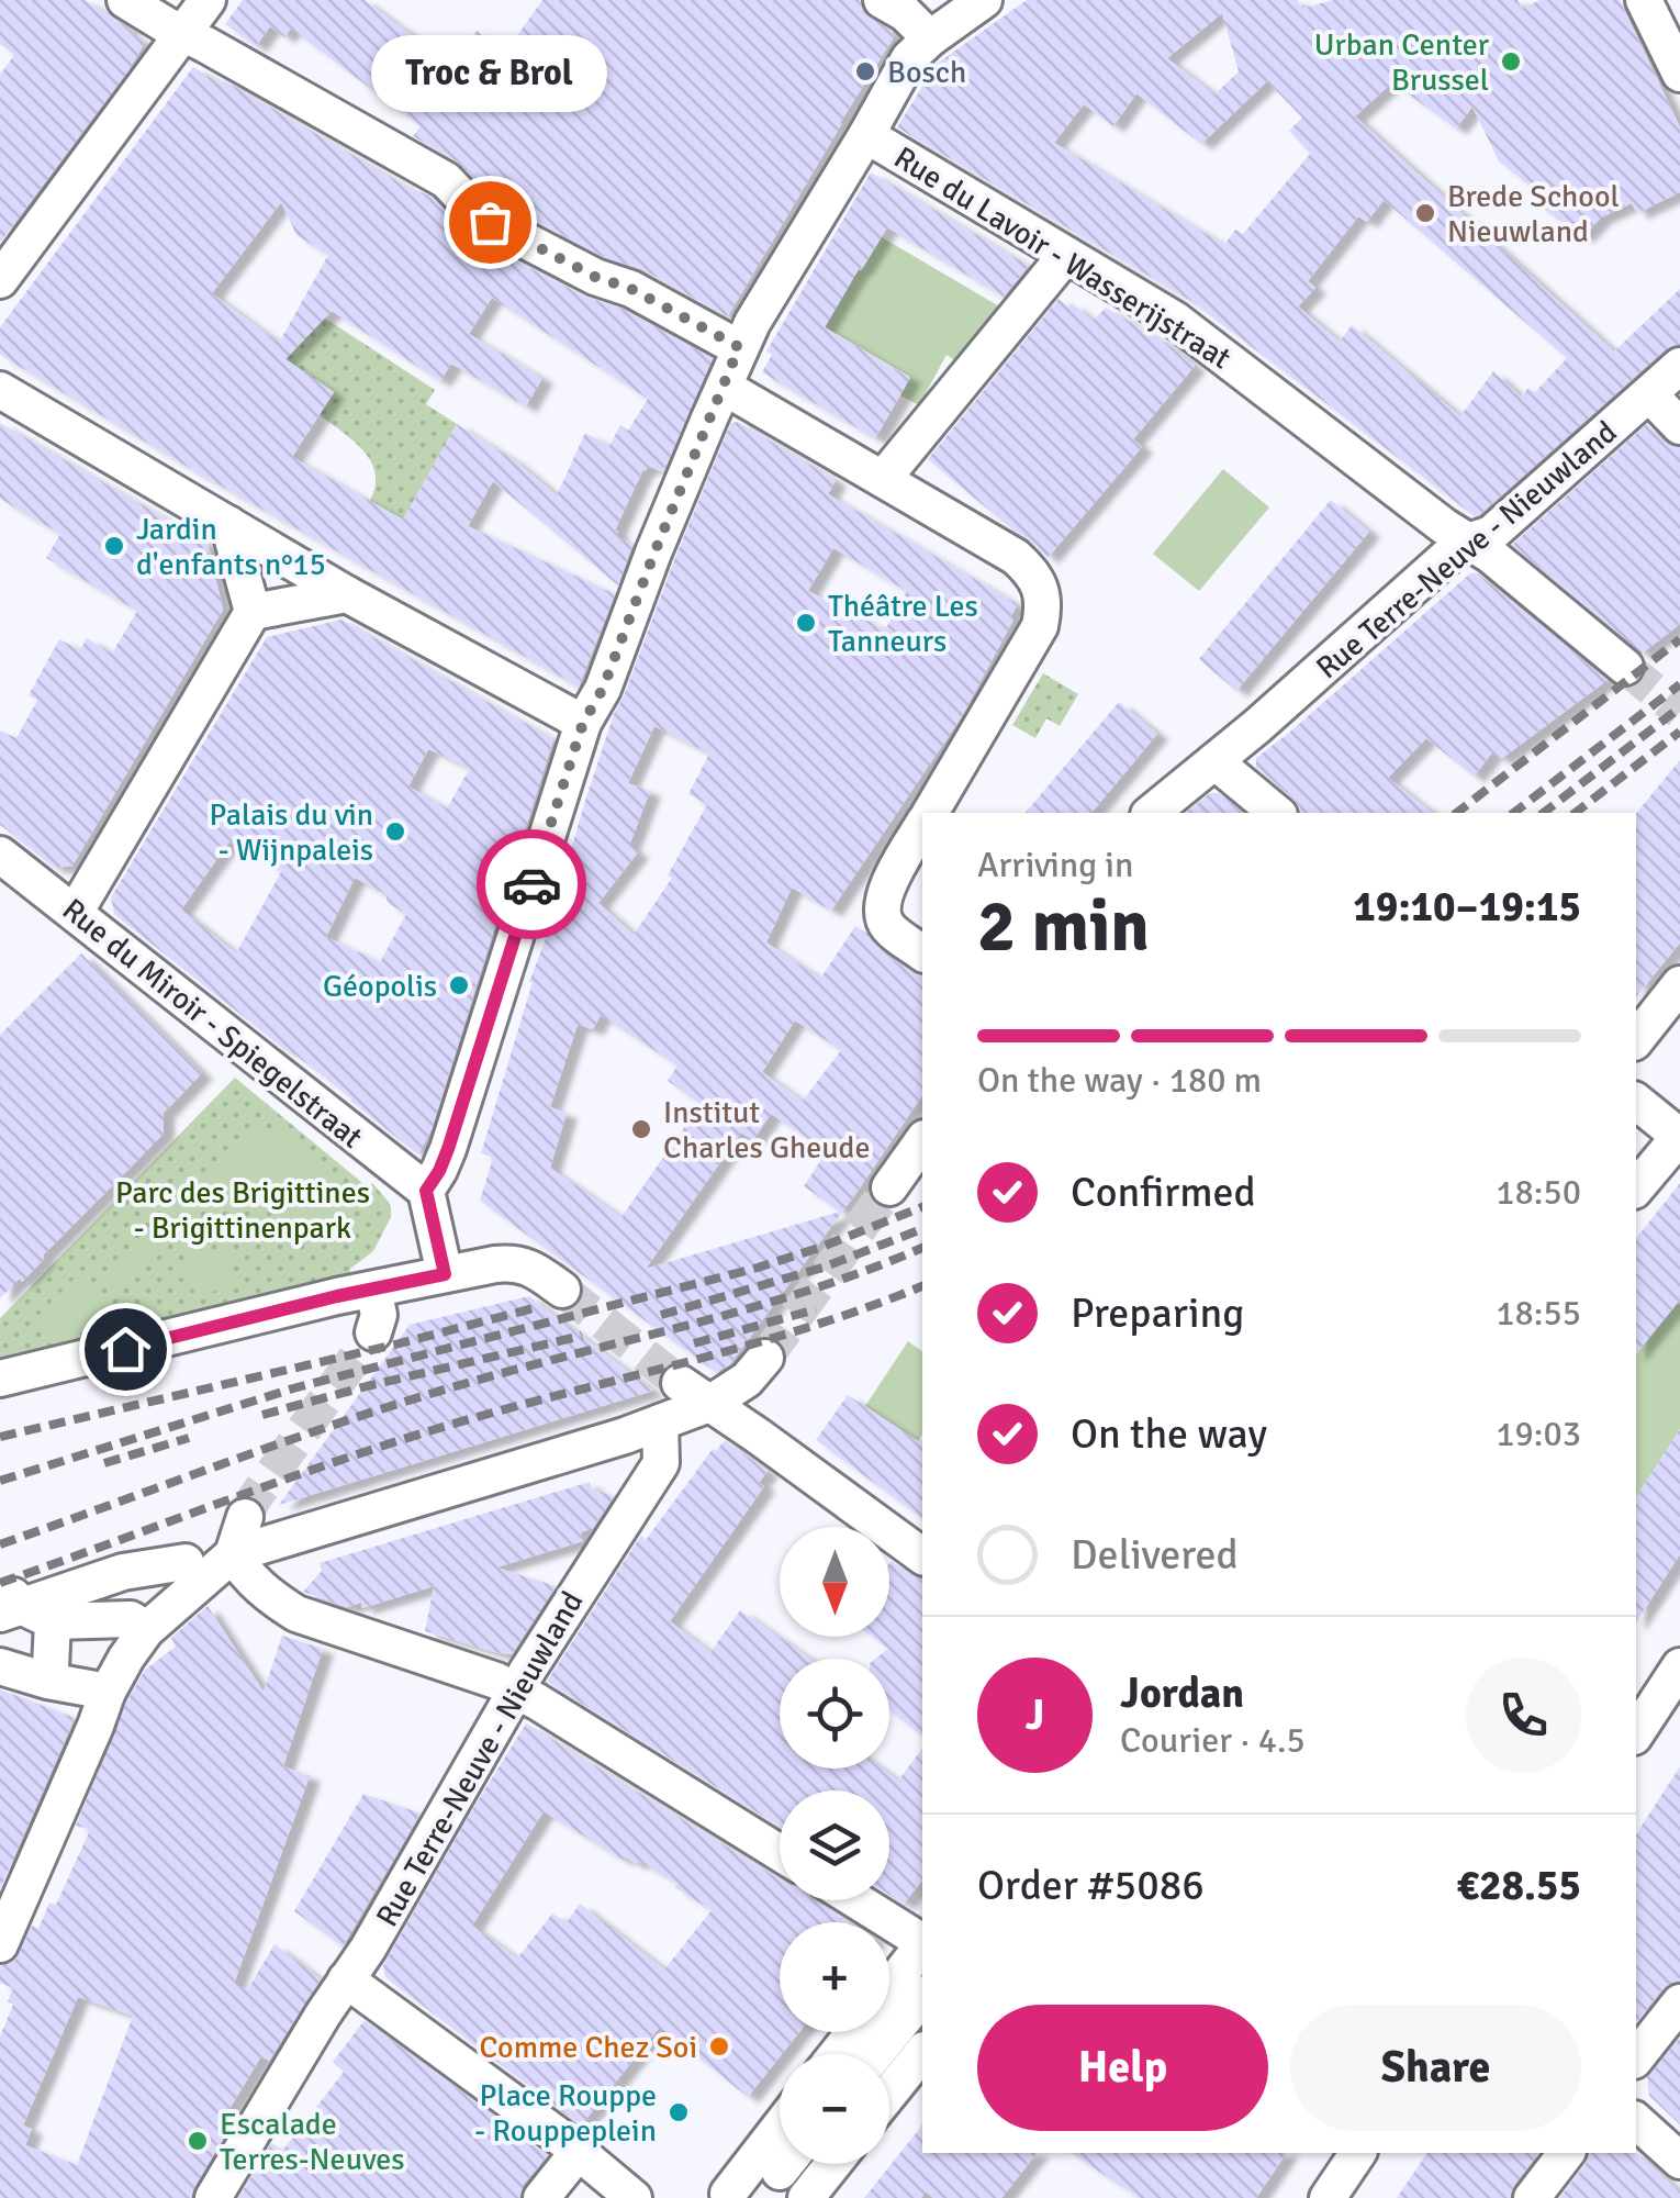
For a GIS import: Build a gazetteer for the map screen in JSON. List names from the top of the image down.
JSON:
{
  "streets": {
    "street": ["Rue du Lavoir - Wasserijstraat", "Rue Terre-Neuve - Nieuwland", "Rue du Miroir - Spiegelstraat"]
  },
  "crossings": [
    ["Rue du Lavoir - Wasserijstraat", "Rue Terre-Neuve - Nieuwland"]
  ],
  "parks": ["Parc des Brigittines - Brigittinenpark"],
  "places": [
    "Urban Center Brussel",
    "Bosch",
    "Brede School Nieuwland",
    "Troc & Brol",
    "Jardin d'enfants n°15",
    "Théâtre Les Tanneurs",
    "Palais du vin - Wijnpaleis",
    "Géopolis",
    "Institut Charles Gheude",
    "Comme Chez Soi",
    "Place Rouppe - Rouppeplein",
    "Escalade Terres-Neuves"
  ],
  "north": "bottom",
  "page": {
    "bubble": "Troc & Brol",
    "heading": ["2 min", "Arriving in", "19:10–19:15"],
    "panel": [
      "Jordan",
      "Courier · 4.5",
      "Order #5086",
      "€28.55"
    ],
    "bar": "On the way · 180 m",
    "list": [
      ["Confirmed", "18:50"],
      ["Preparing", "18:55"],
      ["On the way", "19:03"],
      "Delivered"
    ],
    "map_buttons": ["+", "−"],
    "round": "J",
    "buttons": ["Help", "Share"]
  }
}
